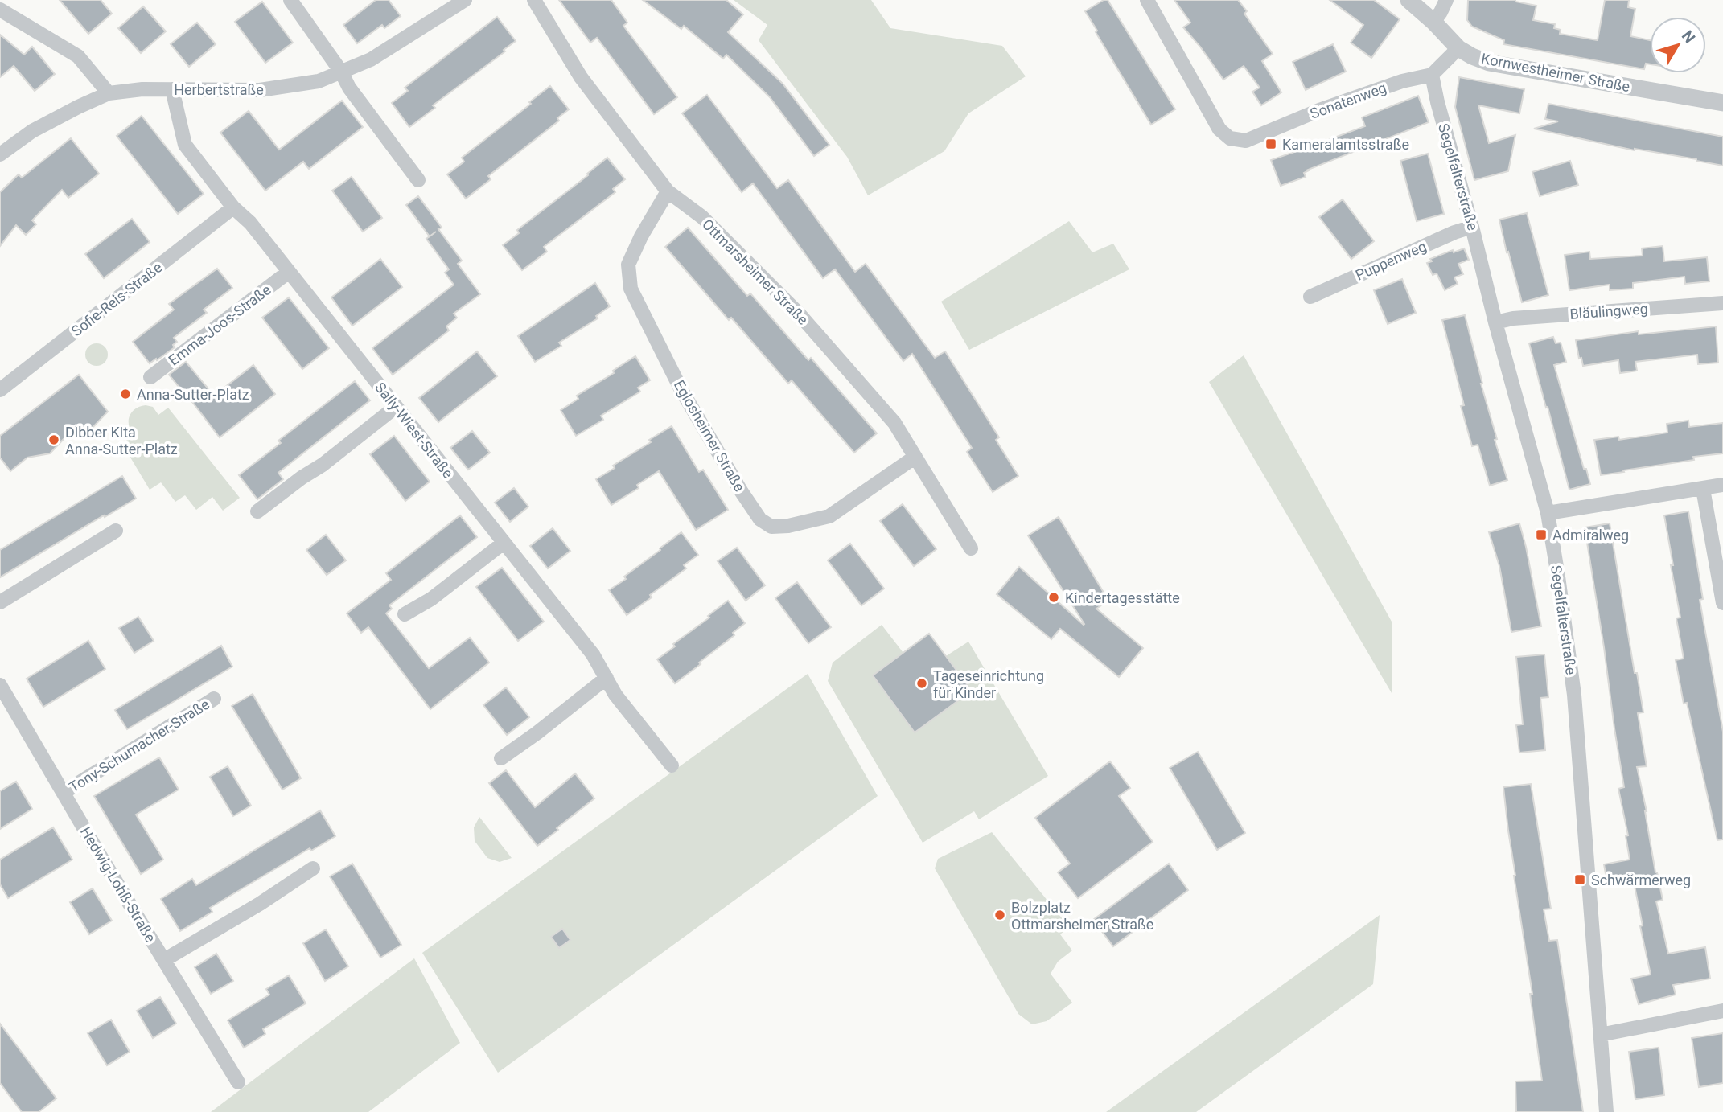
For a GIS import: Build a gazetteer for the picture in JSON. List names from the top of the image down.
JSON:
{
  "streets": {
    "street": [
      "Kornwestheimer Straße",
      "Herbertstraße",
      "Sonatenweg",
      "Segelfalterstraße",
      "Puppenweg",
      "Ottmarsheimer Straße",
      "Sofie-Reis-Straße",
      "Bläulingweg",
      "Emma-Joos-Straße",
      "Sally-Wiest-Straße",
      "Eglosheimer Straße",
      "Tony-Schumacher-Straße",
      "Hedwig-Lohß-Straße"
    ]
  },
  "crossings": [
    ["Herbertstraße", "Sally-Wiest-Straße"],
    ["Sonatenweg", "Segelfalterstraße"],
    ["Segelfalterstraße", "Puppenweg"],
    ["Segelfalterstraße", "Bläulingweg"],
    ["Ottmarsheimer Straße", "Eglosheimer Straße"],
    ["Sofie-Reis-Straße", "Sally-Wiest-Straße"],
    ["Emma-Joos-Straße", "Sally-Wiest-Straße"],
    ["Tony-Schumacher-Straße", "Hedwig-Lohß-Straße"]
  ],
  "places": {
    "transit": ["Kameralamtsstraße", "Admiralweg", "Schwärmerweg"],
    "other": [
      "Anna-Sutter-Platz",
      "Dibber Kita Anna-Sutter-Platz",
      "Kindertagesstätte",
      "Tageseinrichtung für Kinder",
      "Bolzplatz Ottmarsheimer Straße"
    ]
  },
  "north": "top right"
}
